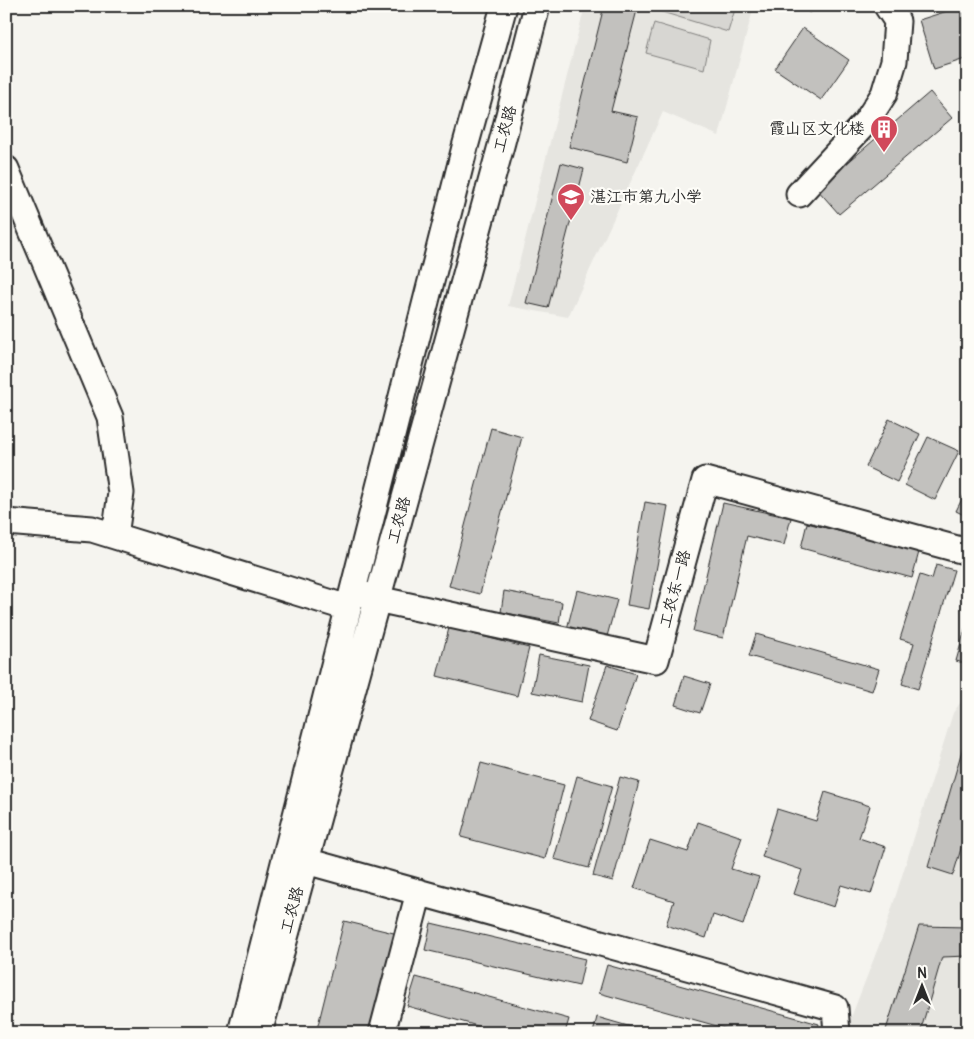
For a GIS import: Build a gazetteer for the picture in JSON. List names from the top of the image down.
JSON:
{
  "streets": {
    "street": ["工农路", "工农东一路"]
  },
  "crossings": [
    ["工农路", "工农东一路"]
  ],
  "places": {
    "building": ["霞山区文化楼"],
    "school or university": ["湛江市第九小学"]
  },
  "north": "top"
}
